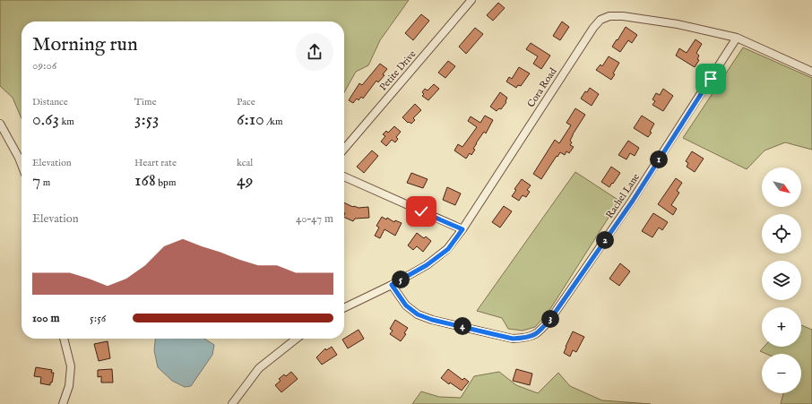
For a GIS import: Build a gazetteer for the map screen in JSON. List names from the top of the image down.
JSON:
{
  "streets": {
    "street": ["Petite Drive", "Cora Road", "Rachel Lane"]
  },
  "crossings": [
    ["Cora Road", "Rachel Lane"]
  ],
  "north": "bottom right",
  "page": {
    "heading": ["Morning run", "09:06"],
    "stats": [
      ["Distance", "0.63 km"],
      ["Time", "3:53"],
      ["Pace", "6:10 /km"],
      ["Elevation", "7 m"],
      ["Heart rate", "168 bpm"],
      ["kcal", "49"]
    ],
    "pins": [
      "1",
      "2",
      "5",
      "3",
      "4"
    ],
    "map_buttons": ["+", "−"],
    "chart": ["Elevation", "40–47 m"],
    "list": [
      {
        "name": "100 m",
        "note": "5:56"
      }
    ]
  }
}
